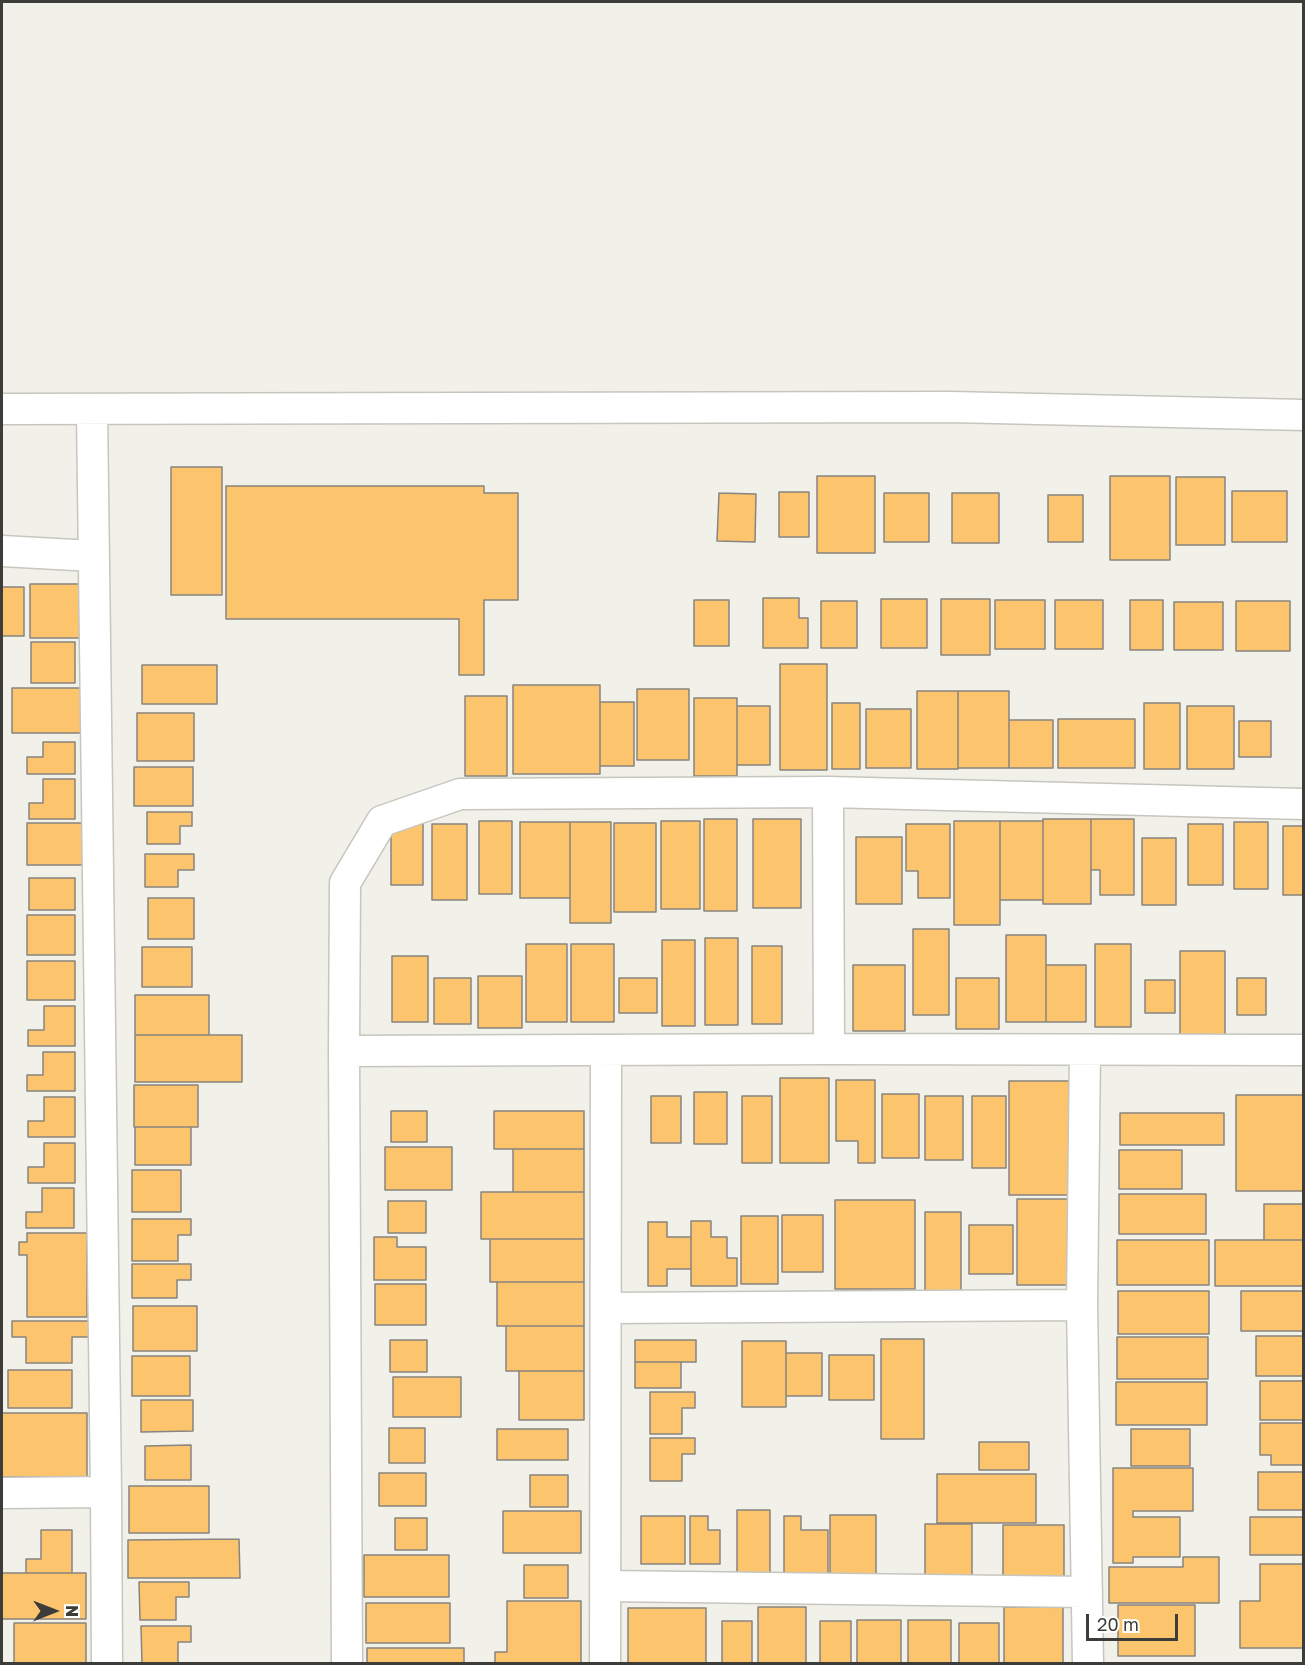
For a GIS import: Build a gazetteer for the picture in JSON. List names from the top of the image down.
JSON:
{
  "scale_bar": "20 m",
  "north": "right"
}
